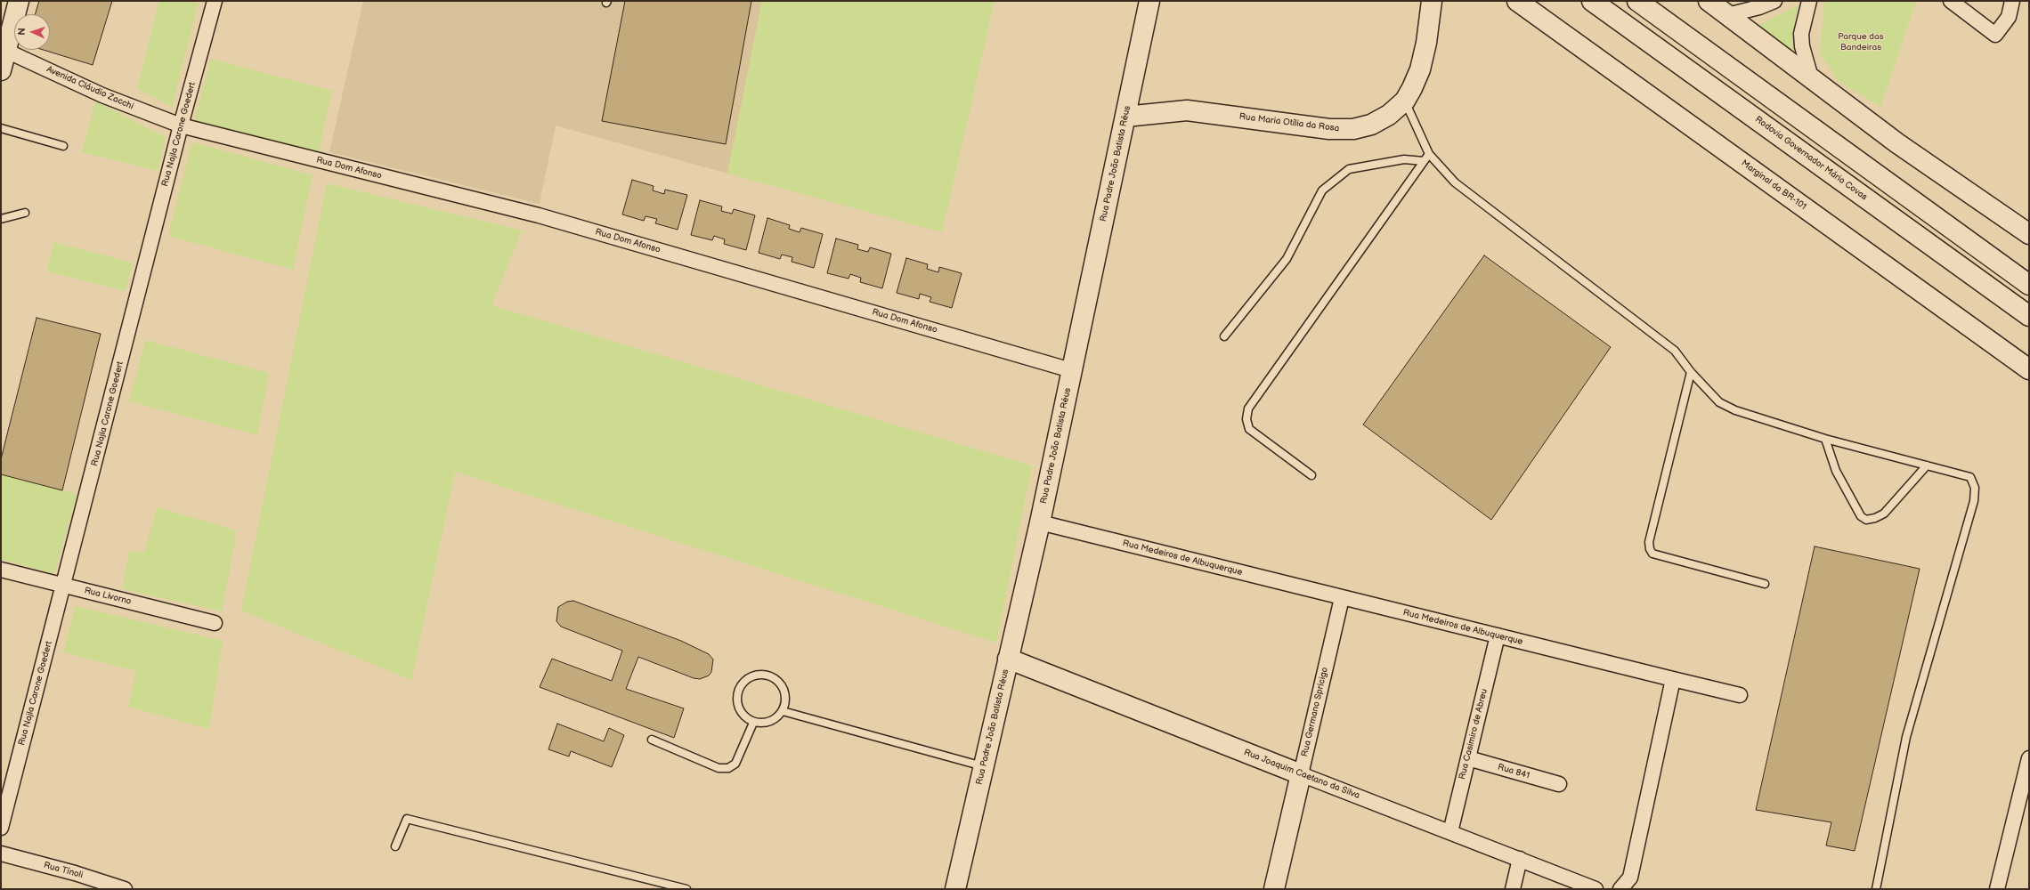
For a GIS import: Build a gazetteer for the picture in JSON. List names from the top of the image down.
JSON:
{
  "streets": {
    "main road": [
      "Rua Maria Otília da Rosa",
      "Rodovia Governador Mário Covas",
      "Rua Padre João Batista Réus",
      "Marginal da BR-101",
      "Rua Germano Spricigo",
      "Rua Joaquim Caetano da Silva"
    ],
    "street": [
      "Avenida Cláudio Zacchi",
      "Rua Najla Carone Goedert",
      "Rua Dom Afonso",
      "Rua Medeiros de Albuquerque",
      "Rua Livorno",
      "Rua Casimiro de Abreu",
      "Rua 841",
      "Rua Tínoli"
    ]
  },
  "crossings": [
    ["Avenida Cláudio Zacchi", "Rua Najla Carone Goedert"],
    ["Avenida Cláudio Zacchi", "Rua Dom Afonso"],
    ["Rua Maria Otília da Rosa", "Rua Padre João Batista Réus"],
    ["Rua Najla Carone Goedert", "Rua Dom Afonso"],
    ["Rua Najla Carone Goedert", "Rua Livorno"],
    ["Rua Padre João Batista Réus", "Rua Dom Afonso"],
    ["Rua Padre João Batista Réus", "Rua Medeiros de Albuquerque"],
    ["Rua Padre João Batista Réus", "Rua Joaquim Caetano da Silva"],
    ["Rua Medeiros de Albuquerque", "Rua Germano Spricigo"],
    ["Rua Medeiros de Albuquerque", "Rua Casimiro de Abreu"],
    ["Rua Germano Spricigo", "Rua Joaquim Caetano da Silva"],
    ["Rua Casimiro de Abreu", "Rua 841"],
    ["Rua Casimiro de Abreu", "Rua Joaquim Caetano da Silva"]
  ],
  "parks": ["Parque das Bandeiras"],
  "north": "left"
}
